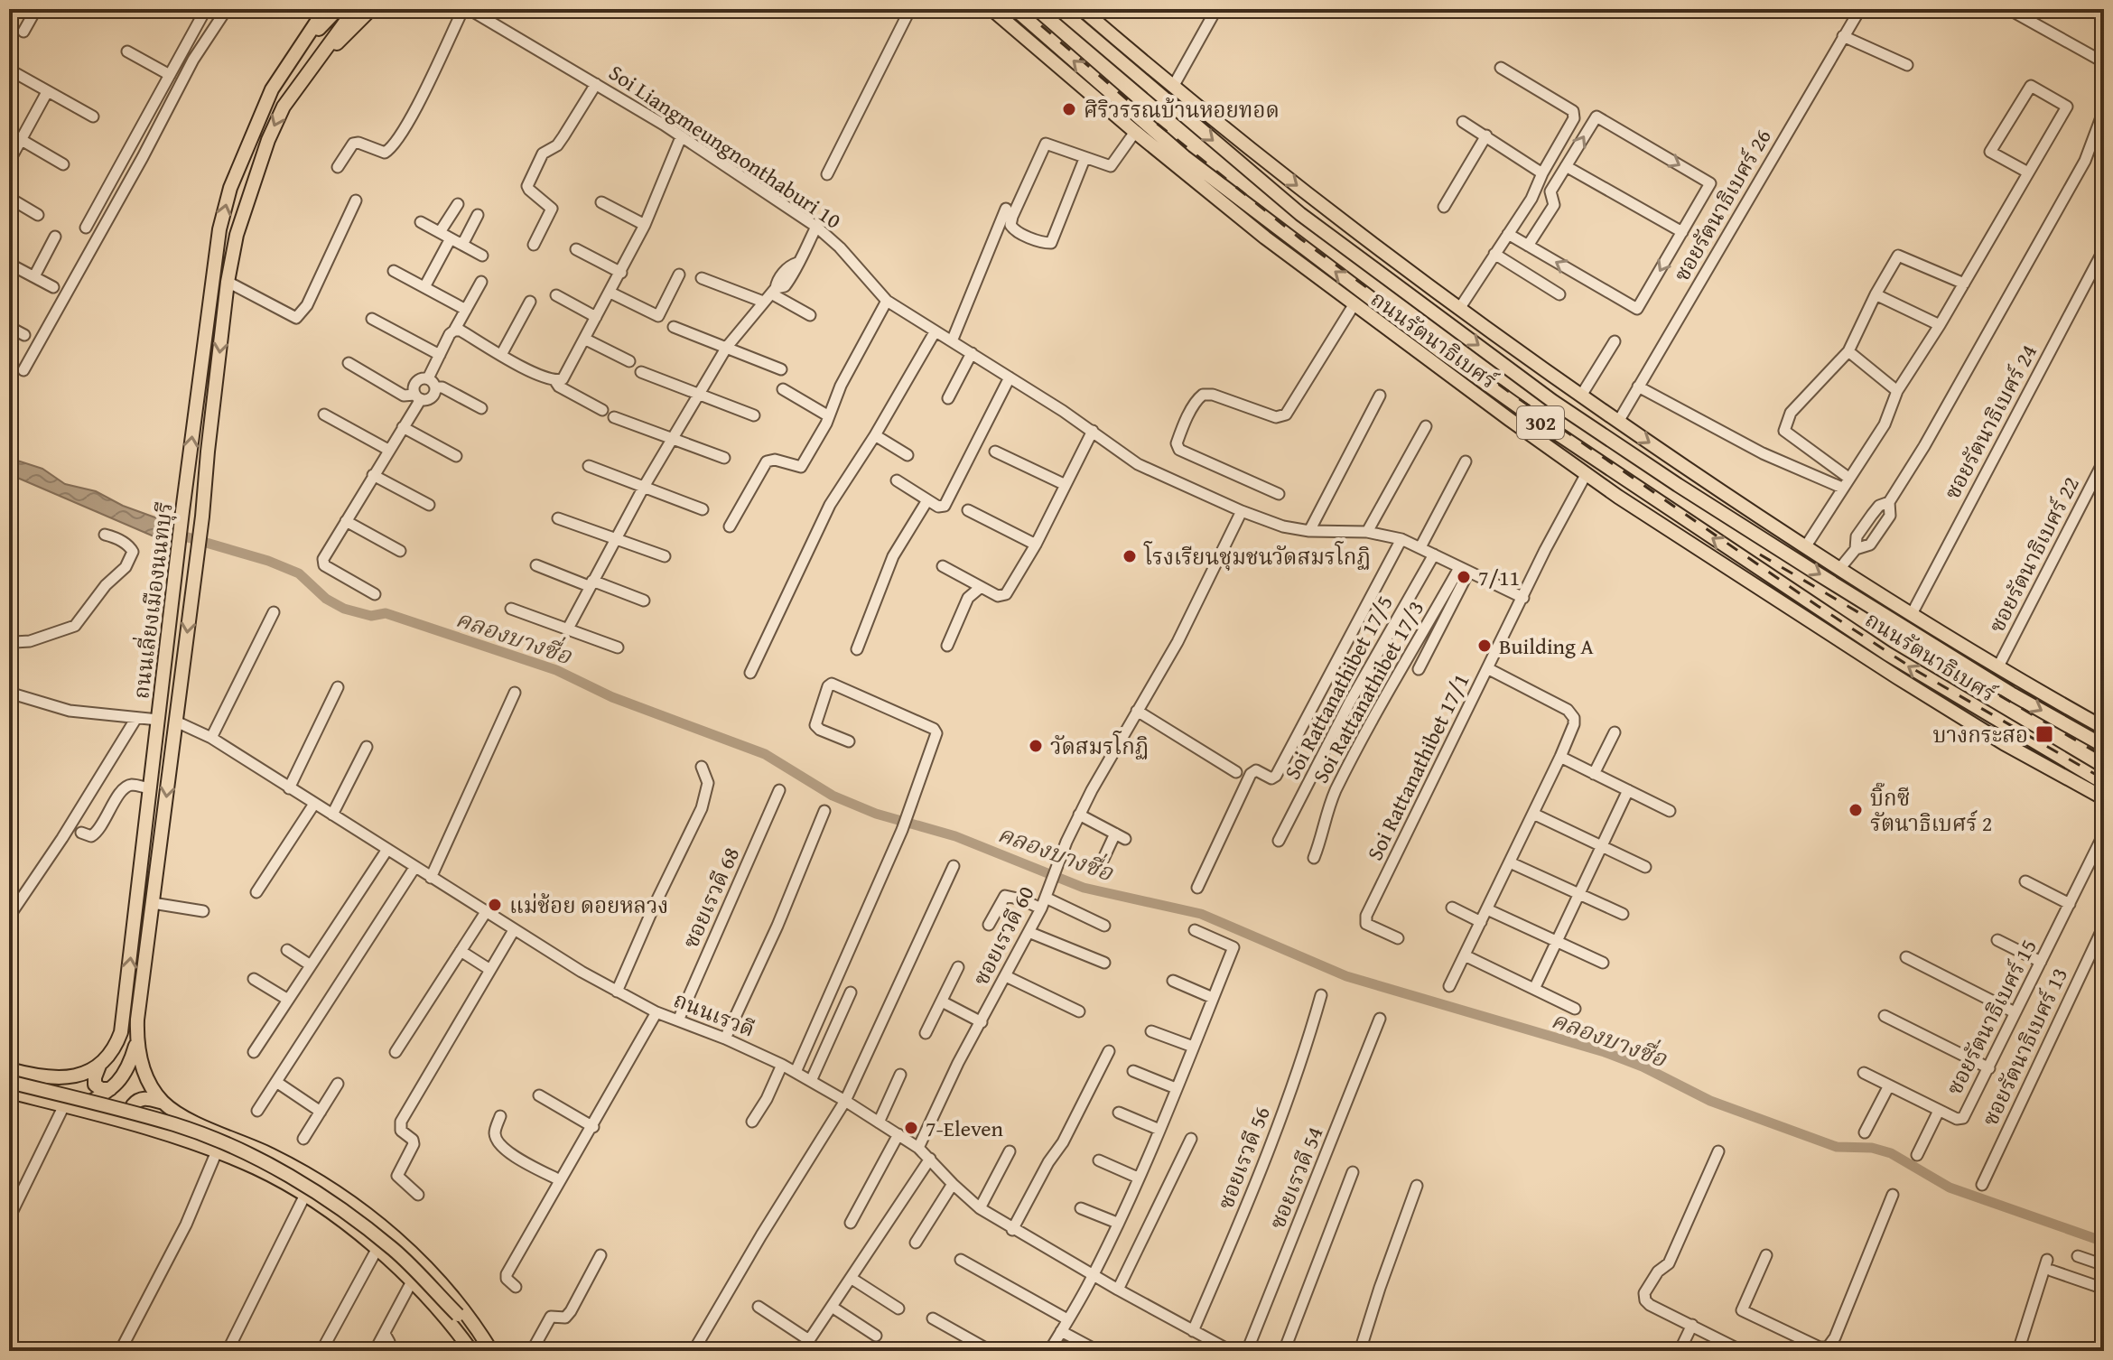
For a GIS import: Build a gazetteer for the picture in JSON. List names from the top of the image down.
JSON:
{
  "streets": {
    "main road": ["ถนนรัตนาธิเบศร์", "302", "ถนนเลี่ยงเมืองนนทบุรี"],
    "street": [
      "Soi Liangmeungnonthaburi 10",
      "ซอยรัตนาธิเบศร์ 26",
      "ซอยรัตนาธิเบศร์ 24",
      "ซอยรัตนาธิเบศร์ 22",
      "Soi Rattanathibet 17/5",
      "Soi Rattanathibet 17/3",
      "Soi Rattanathibet 17/1",
      "ซอยเรวดี 68",
      "ซอยเรวดี 60",
      "ถนนเรวดี",
      "ซอยรัตนาธิเบศร์ 15",
      "ซอยรัตนาธิเบศร์ 13",
      "ซอยเรวดี 56",
      "ซอยเรวดี 54"
    ]
  },
  "crossings": [
    ["Soi Liangmeungnonthaburi 10", "Soi Rattanathibet 17/5"],
    ["Soi Liangmeungnonthaburi 10", "Soi Rattanathibet 17/3"],
    ["Soi Liangmeungnonthaburi 10", "Soi Rattanathibet 17/1"],
    ["Soi Liangmeungnonthaburi 10", "ซอยเรวดี 60"],
    ["ซอยรัตนาธิเบศร์ 26", "ถนนรัตนาธิเบศร์"],
    ["ถนนรัตนาธิเบศร์", "ซอยรัตนาธิเบศร์ 24"],
    ["ถนนรัตนาธิเบศร์", "ซอยรัตนาธิเบศร์ 22"],
    ["ถนนรัตนาธิเบศร์", "Soi Rattanathibet 17/1"],
    ["ถนนเลี่ยงเมืองนนทบุรี", "ถนนเรวดี"],
    ["ซอยเรวดี 68", "ถนนเรวดี"],
    ["ซอยเรวดี 60", "ถนนเรวดี"],
    ["ถนนเรวดี", "ซอยเรวดี 56"]
  ],
  "water": ["คลองบางซื่อ"],
  "places": {
    "other": [
      "ศิริวรรณบ้านหอยทอด",
      "โรงเรียนชุมชนวัดสมรโกฏิ",
      "7/11",
      "Building A",
      "วัดสมรโกฏิ",
      "บิ๊กซี รัตนาธิเบศร์ 2",
      "แม่ช้อย ดอยหลวง",
      "7-Eleven"
    ],
    "transit": ["บางกระสอ"]
  }
}
